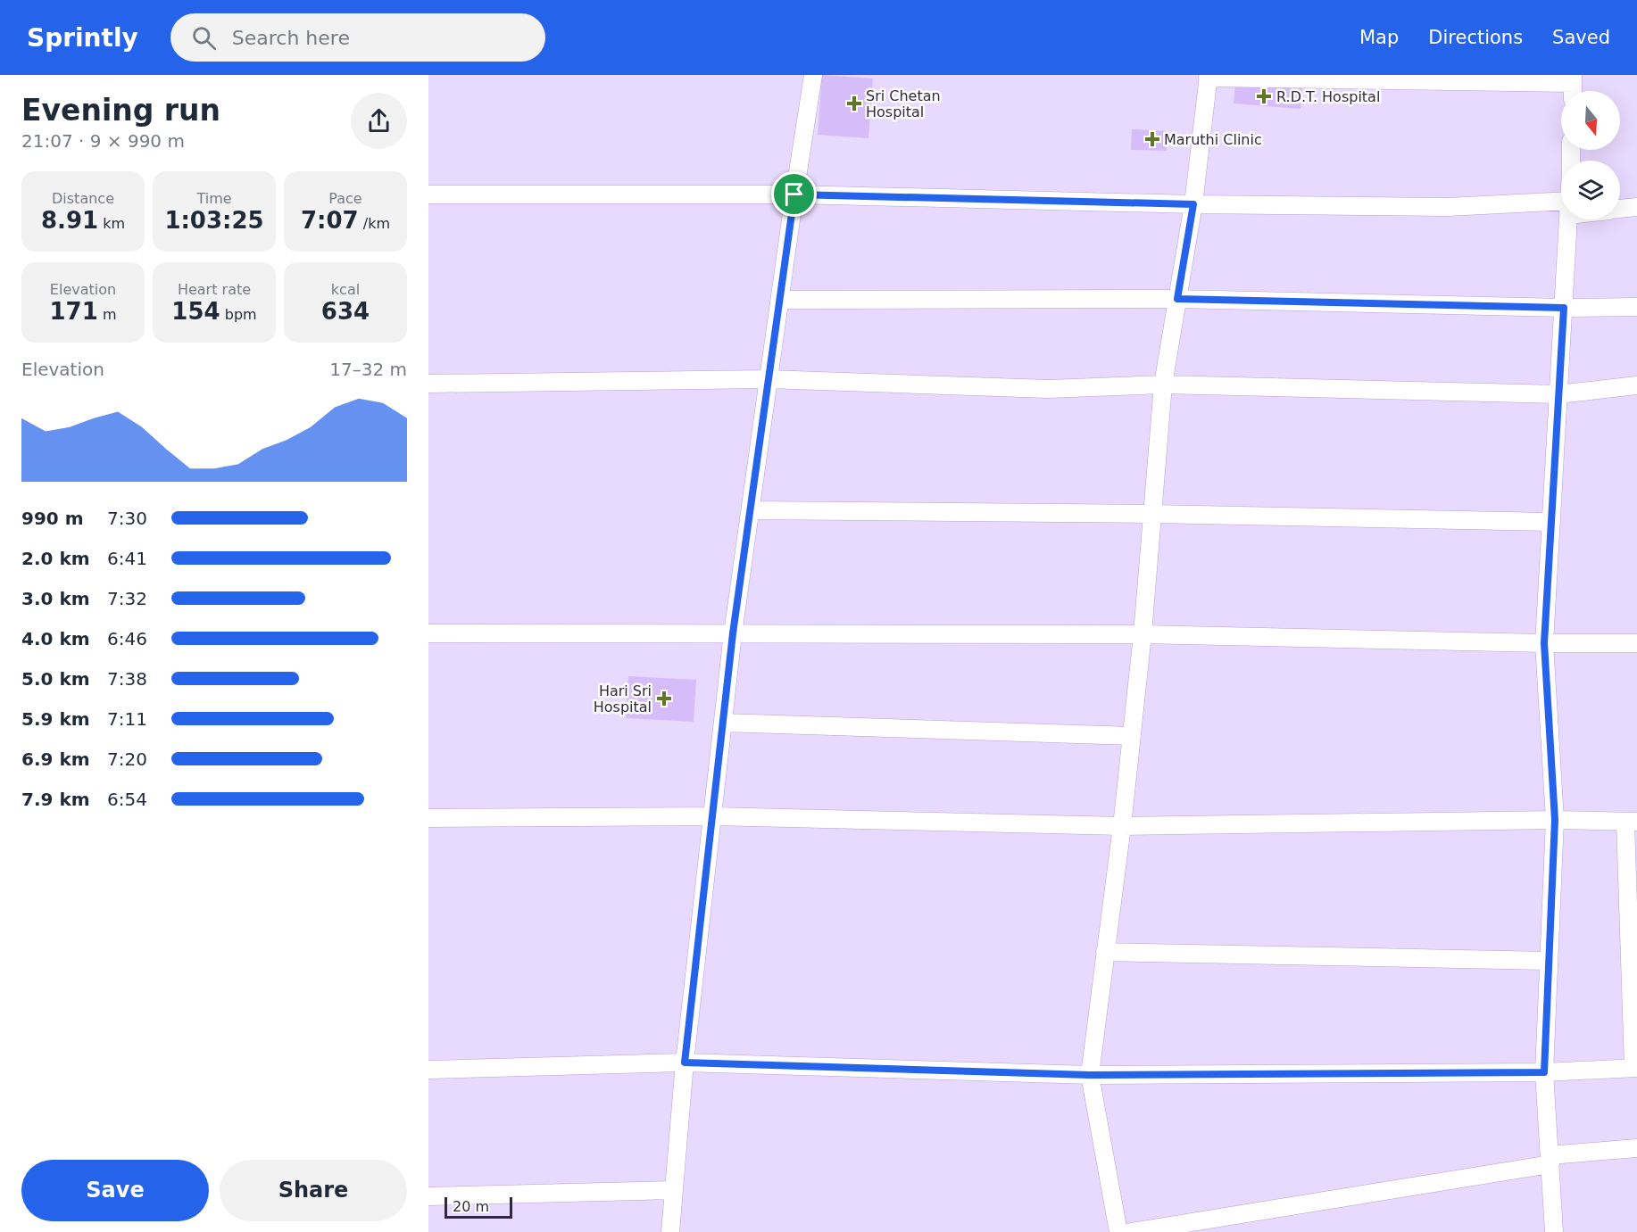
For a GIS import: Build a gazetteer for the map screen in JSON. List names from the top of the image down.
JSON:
{
  "places": {
    "health": [
      "R.D.T. Hospital",
      "Sri Chetan Hospital",
      "Maruthi Clinic",
      "Hari Sri Hospital"
    ]
  },
  "scale_bar": "20 m",
  "north": "bottom",
  "page": {
    "header": "Sprintly",
    "search": "Search here",
    "nav": ["Map", "Directions", "Saved"],
    "heading": ["Evening run", "21:07 · 9 × 990 m"],
    "stats": [
      ["Distance", "8.91 km"],
      ["Time", "1:03:25"],
      ["Pace", "7:07 /km"],
      ["Elevation", "171 m"],
      ["Heart rate", "154 bpm"],
      ["kcal", "634"]
    ],
    "chart": ["Elevation", "17–32 m"],
    "list": [
      {
        "name": "990 m",
        "note": "7:30"
      },
      {
        "name": "2.0 km",
        "note": "6:41"
      },
      {
        "name": "3.0 km",
        "note": "7:32"
      },
      {
        "name": "4.0 km",
        "note": "6:46"
      },
      {
        "name": "5.0 km",
        "note": "7:38"
      },
      {
        "name": "5.9 km",
        "note": "7:11"
      },
      {
        "name": "6.9 km",
        "note": "7:20"
      },
      {
        "name": "7.9 km",
        "note": "6:54"
      }
    ],
    "buttons": ["Save", "Share"],
    "scale": "20 m"
  }
}
